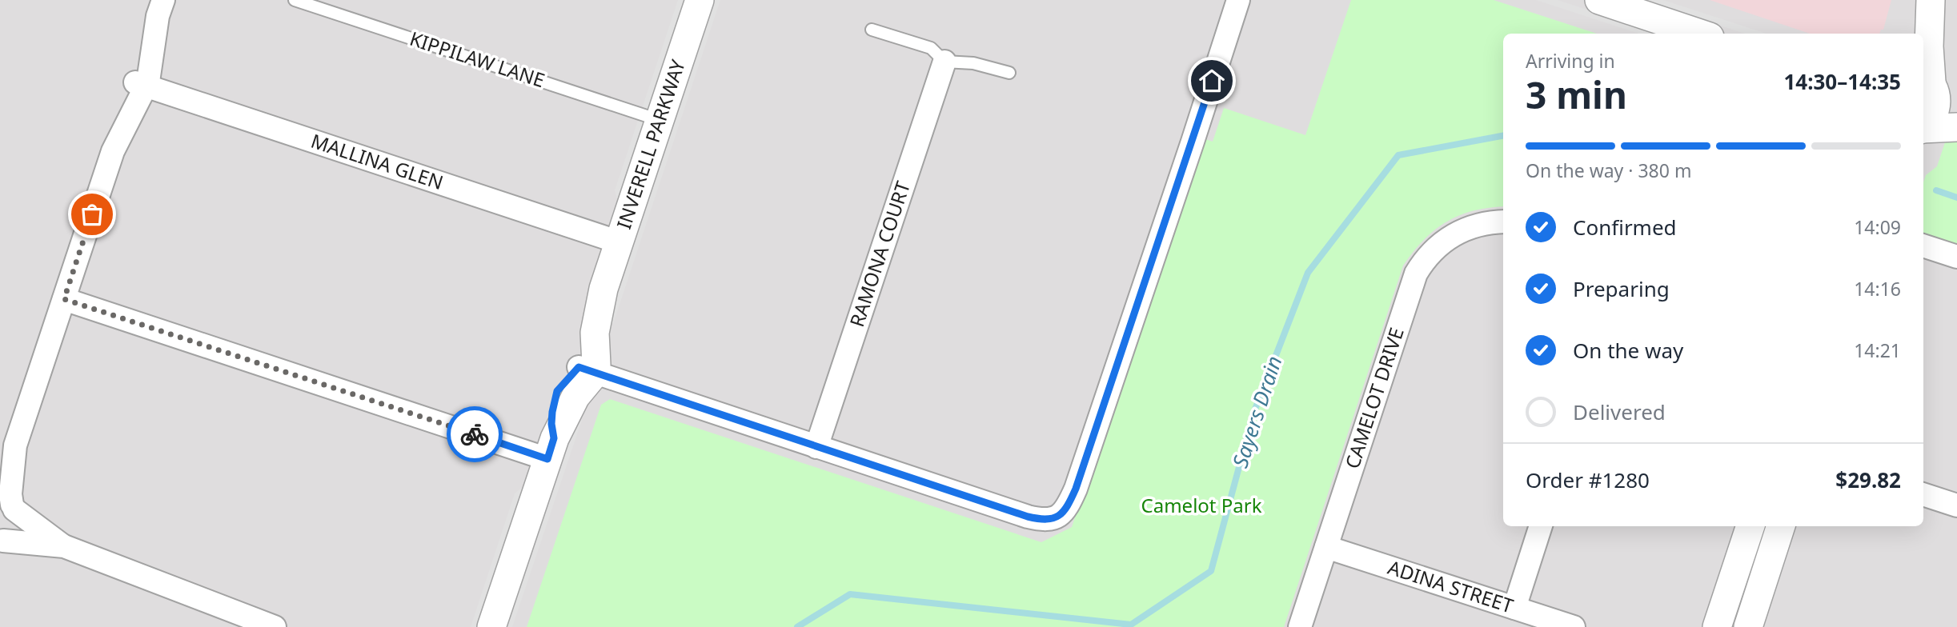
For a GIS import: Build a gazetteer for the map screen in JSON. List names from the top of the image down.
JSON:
{
  "streets": {
    "street": [
      "INVERELL PARKWAY",
      "MALLINA GLEN",
      "RAMONA COURT",
      "CAMELOT DRIVE",
      "ADINA STREET"
    ],
    "lane": ["KIPPILAW LANE"]
  },
  "crossings": [
    ["KIPPILAW LANE", "INVERELL PARKWAY"],
    ["INVERELL PARKWAY", "MALLINA GLEN"],
    ["CAMELOT DRIVE", "ADINA STREET"]
  ],
  "water": ["Sayers Drain"],
  "parks": ["Camelot Park"],
  "page": {
    "heading": ["3 min", "Arriving in", "14:30–14:35"],
    "panel": ["Order #1280", "$29.82"],
    "bar": "On the way · 380 m",
    "list": [
      ["Confirmed", "14:09"],
      ["Preparing", "14:16"],
      ["On the way", "14:21"],
      "Delivered"
    ]
  }
}
